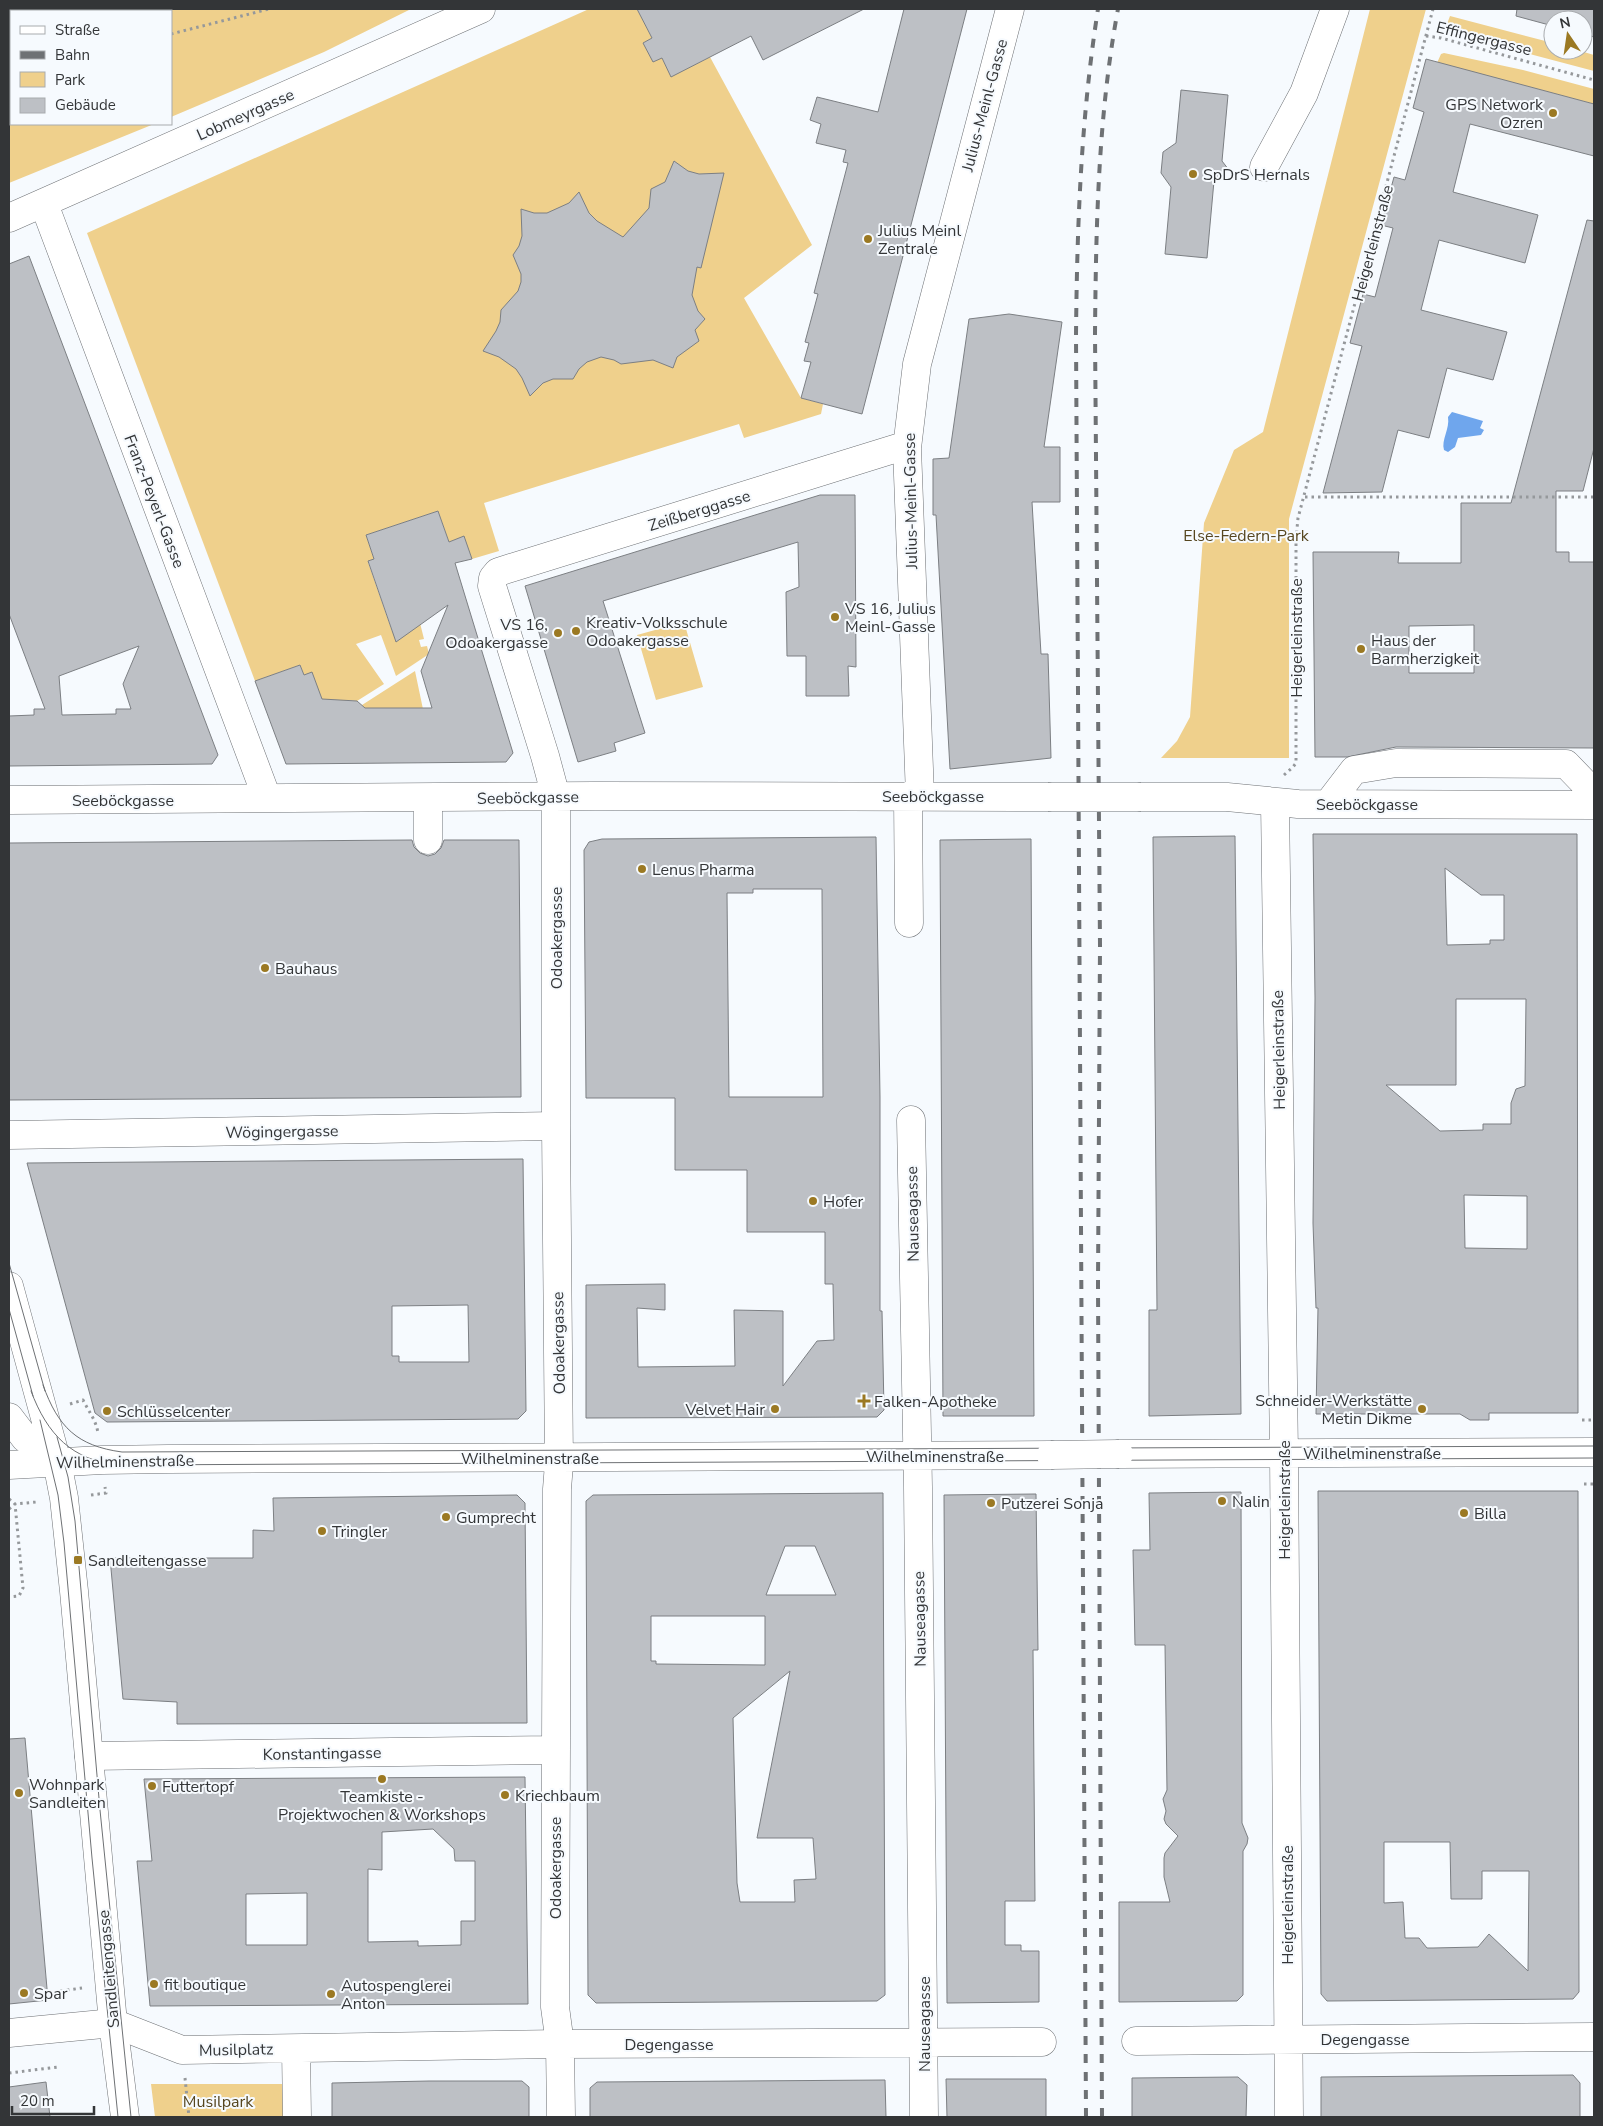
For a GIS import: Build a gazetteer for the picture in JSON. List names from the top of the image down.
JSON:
{
  "streets": {
    "street": [
      "Julius-Meinl-Gasse",
      "Lobmeyrgasse",
      "Heigerleinstraße",
      "Franz-Peyerl-Gasse",
      "Zeißberggasse",
      "Seeböckgasse",
      "Odoakergasse",
      "Wögingergasse",
      "Nauseagasse",
      "Wilhelminenstraße",
      "Konstantingasse",
      "Sandleitengasse",
      "Degengasse",
      "Musilplatz"
    ],
    "path": ["Effingergasse"]
  },
  "crossings": [
    ["Effingergasse", "Heigerleinstraße"],
    ["Julius-Meinl-Gasse", "Zeißberggasse"],
    ["Julius-Meinl-Gasse", "Seeböckgasse"],
    ["Lobmeyrgasse", "Franz-Peyerl-Gasse"],
    ["Heigerleinstraße", "Seeböckgasse"],
    ["Heigerleinstraße", "Wilhelminenstraße"],
    ["Heigerleinstraße", "Degengasse"],
    ["Franz-Peyerl-Gasse", "Seeböckgasse"],
    ["Zeißberggasse", "Odoakergasse"],
    ["Seeböckgasse", "Odoakergasse"],
    ["Odoakergasse", "Wögingergasse"],
    ["Odoakergasse", "Wilhelminenstraße"],
    ["Odoakergasse", "Konstantingasse"],
    ["Odoakergasse", "Degengasse"],
    ["Nauseagasse", "Wilhelminenstraße"],
    ["Nauseagasse", "Degengasse"],
    ["Wilhelminenstraße", "Sandleitengasse"],
    ["Konstantingasse", "Sandleitengasse"],
    ["Sandleitengasse", "Musilplatz"],
    ["Degengasse", "Musilplatz"]
  ],
  "parks": ["Else-Federn-Park", "Musilpark"],
  "places": {
    "other": [
      "GPS Network Ozren",
      "SpDrS Hernals",
      "Julius Meinl Zentrale",
      "VS 16, Julius Meinl-Gasse",
      "Kreativ-Volksschule Odoakergasse",
      "VS 16, Odoakergasse",
      "Haus der Barmherzigkeit",
      "Lenus Pharma",
      "Bauhaus",
      "Hofer",
      "Velvet Hair",
      "Schneider-Werkstätte Metin Dikme",
      "Schlüsselcenter",
      "Nalin",
      "Putzerei Sonja",
      "Billa",
      "Gumprecht",
      "Tringler",
      "Teamkiste - Projektwochen & Workshops",
      "Futtertopf",
      "Wohnpark Sandleiten",
      "Kriechbaum",
      "fit boutique",
      "Spar",
      "Autospenglerei Anton"
    ],
    "health": ["Falken-Apotheke"],
    "transit": ["Sandleitengasse"]
  },
  "legend": [
    "Straße",
    "Bahn",
    "Park",
    "Gebäude"
  ],
  "scale_bar": "20 m",
  "north": "top"
}
